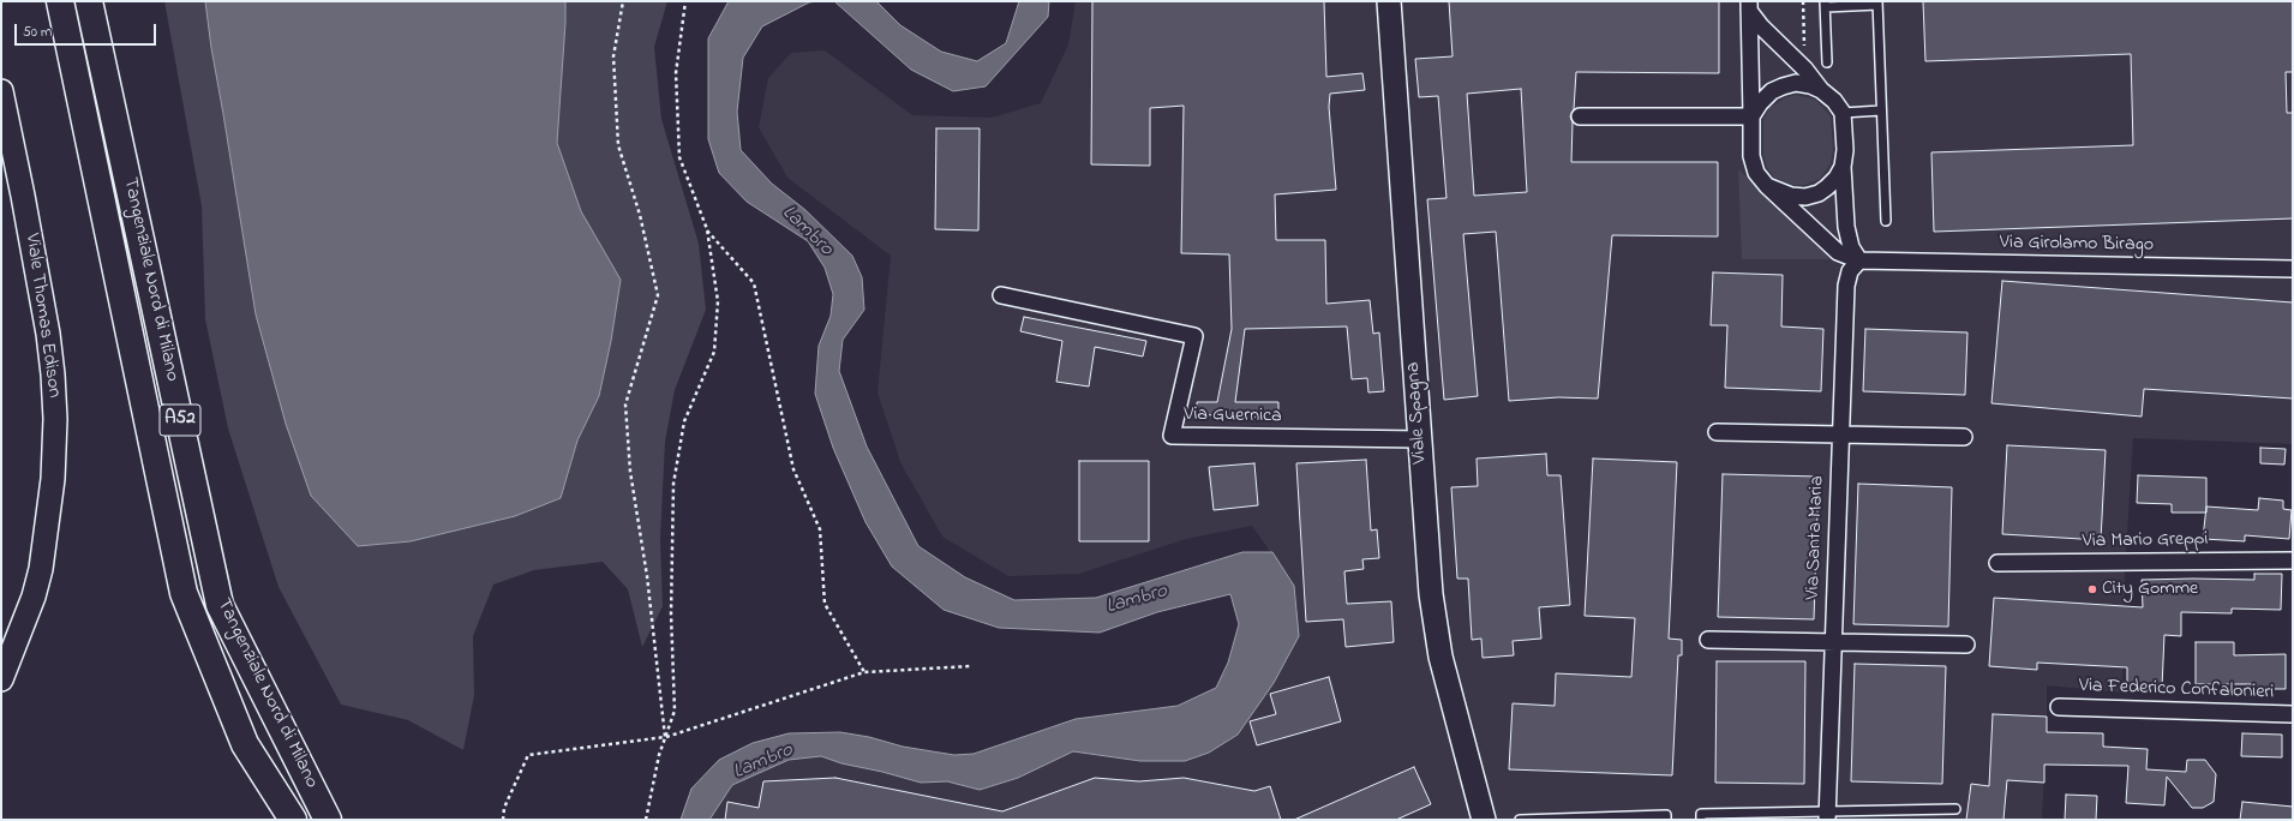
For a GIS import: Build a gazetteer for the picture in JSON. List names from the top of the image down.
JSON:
{
  "streets": {
    "highway": ["Tangenziale Nord di Milano", "A52"],
    "street": [
      "Via Girolamo Birago",
      "Viale Thomas Edison",
      "Viale Spagna",
      "Via Guernica",
      "Via Santa Maria",
      "Via Mario Greppi",
      "Via Federico Confalonieri"
    ]
  },
  "crossings": [
    ["Via Girolamo Birago", "Via Santa Maria"],
    ["Viale Spagna", "Via Guernica"]
  ],
  "water": ["Lambro"],
  "places": ["City Gomme"],
  "scale_bar": "50 m"
}
